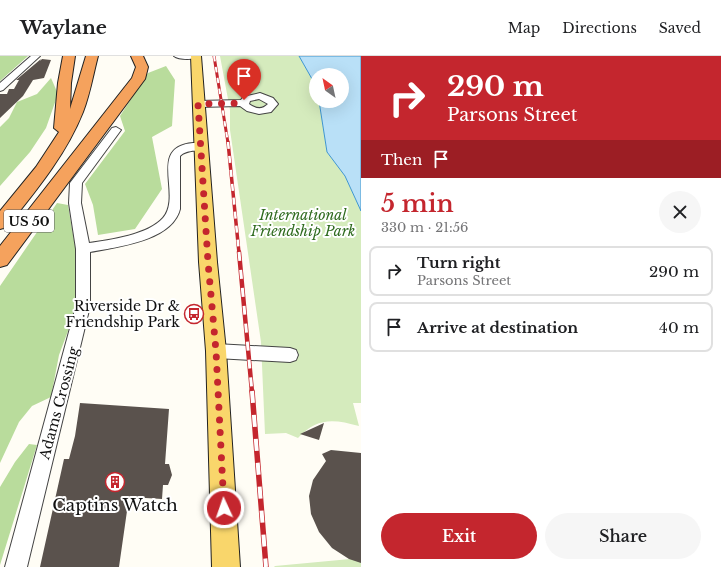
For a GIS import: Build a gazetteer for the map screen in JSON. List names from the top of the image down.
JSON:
{
  "streets": {
    "highway": ["US 50"],
    "street": ["Adams Crossing"]
  },
  "crossings": [
    ["US 50", "Adams Crossing"]
  ],
  "parks": ["International Friendship Park"],
  "places": {
    "bus stop": ["Riverside Dr & Friendship Park"],
    "building": ["Captins Watch"]
  },
  "north": "top left",
  "page": {
    "header": "Waylane",
    "nav": ["Map", "Directions", "Saved"],
    "turn": ["290 m", "Parsons Street"],
    "then": "Then",
    "heading": ["5 min", "330 m · 21:56"],
    "list": [
      {
        "name": "Turn right",
        "note": "Parsons Street",
        "value": "290 m"
      },
      {
        "name": "Arrive at destination",
        "value": "40 m"
      }
    ],
    "buttons": ["Exit", "Share"]
  }
}
